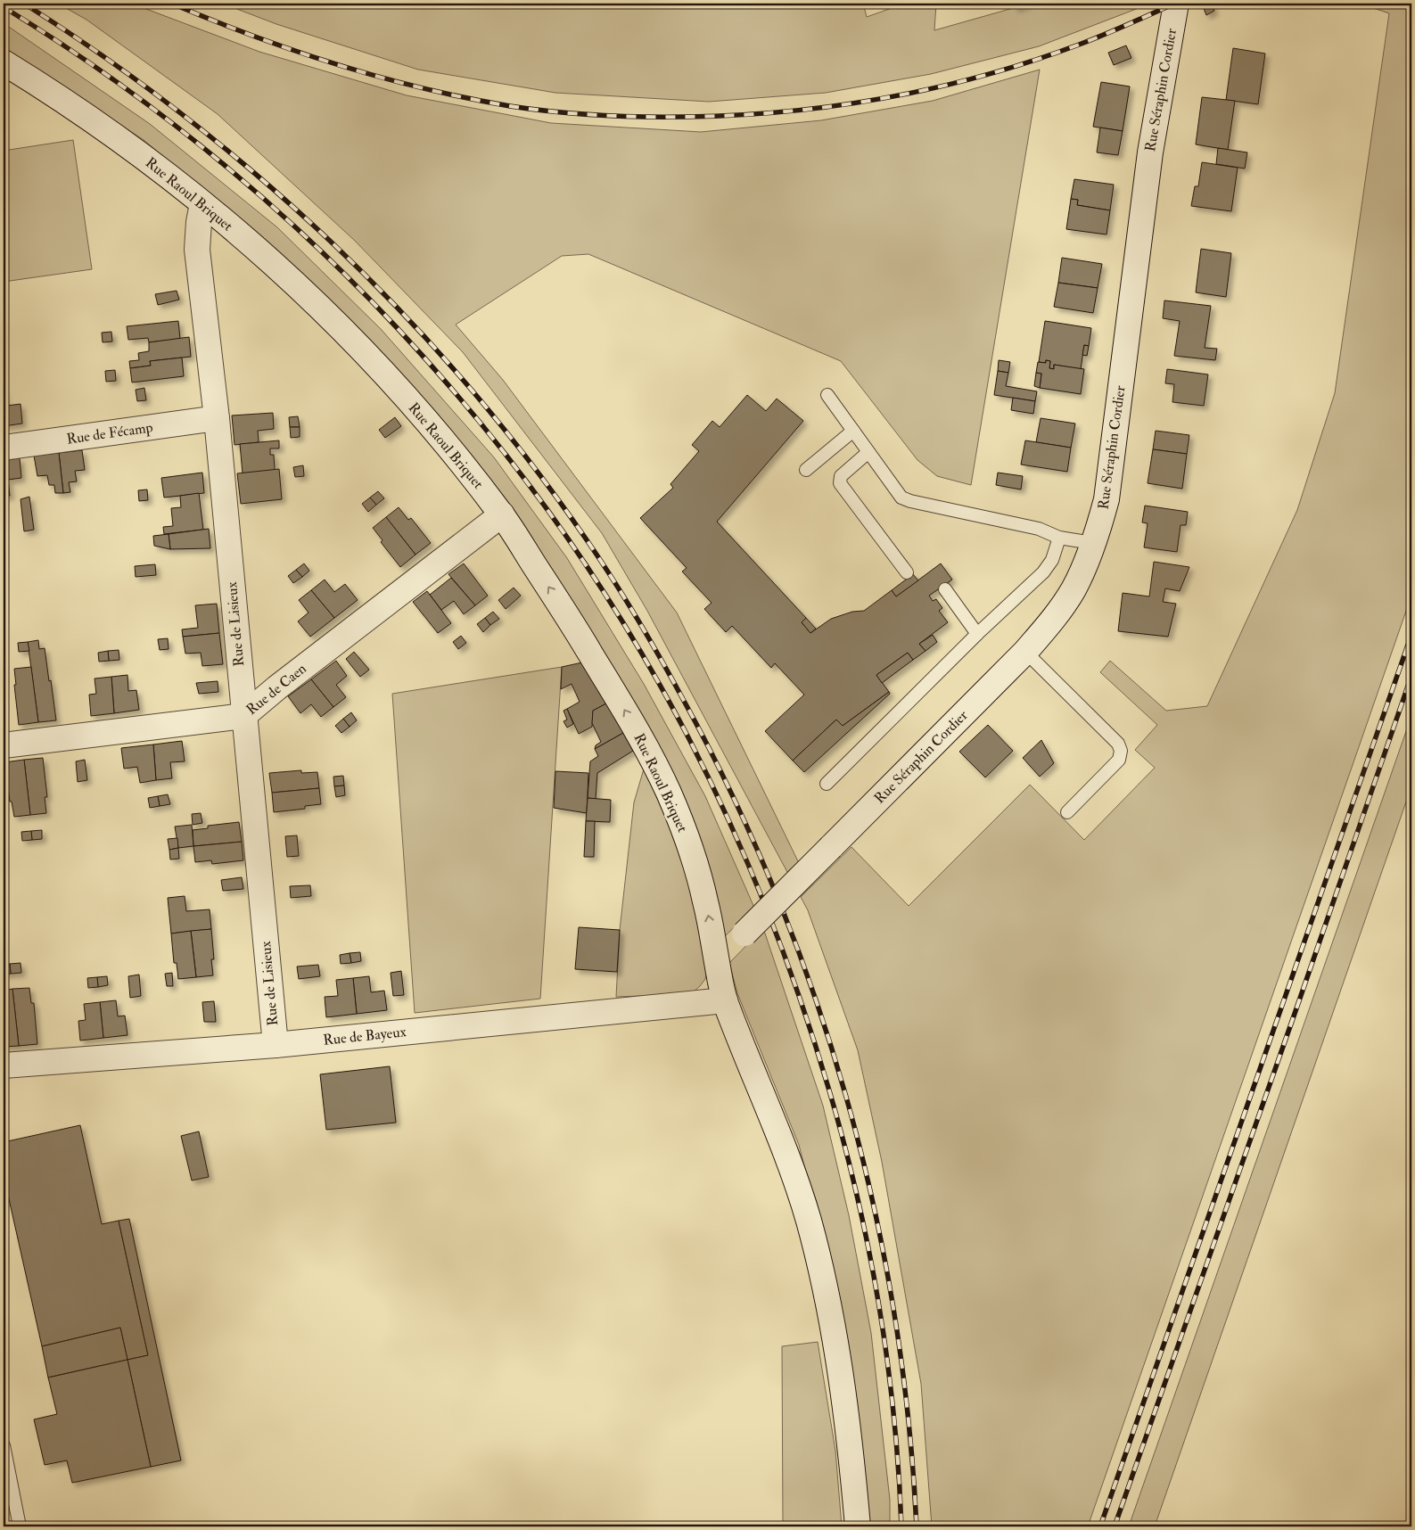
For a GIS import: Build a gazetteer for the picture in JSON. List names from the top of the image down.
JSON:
{
  "streets": {
    "street": [
      "Rue Séraphin Cordier",
      "Rue Raoul Briquet",
      "Rue de Fécamp",
      "Rue de Lisieux",
      "Rue de Caen",
      "Rue de Bayeux"
    ]
  },
  "crossings": [
    ["Rue Séraphin Cordier", "Rue Raoul Briquet"],
    ["Rue Raoul Briquet", "Rue de Lisieux"],
    ["Rue Raoul Briquet", "Rue de Caen"],
    ["Rue Raoul Briquet", "Rue de Bayeux"],
    ["Rue de Fécamp", "Rue de Lisieux"],
    ["Rue de Lisieux", "Rue de Caen"],
    ["Rue de Lisieux", "Rue de Bayeux"]
  ]
}
